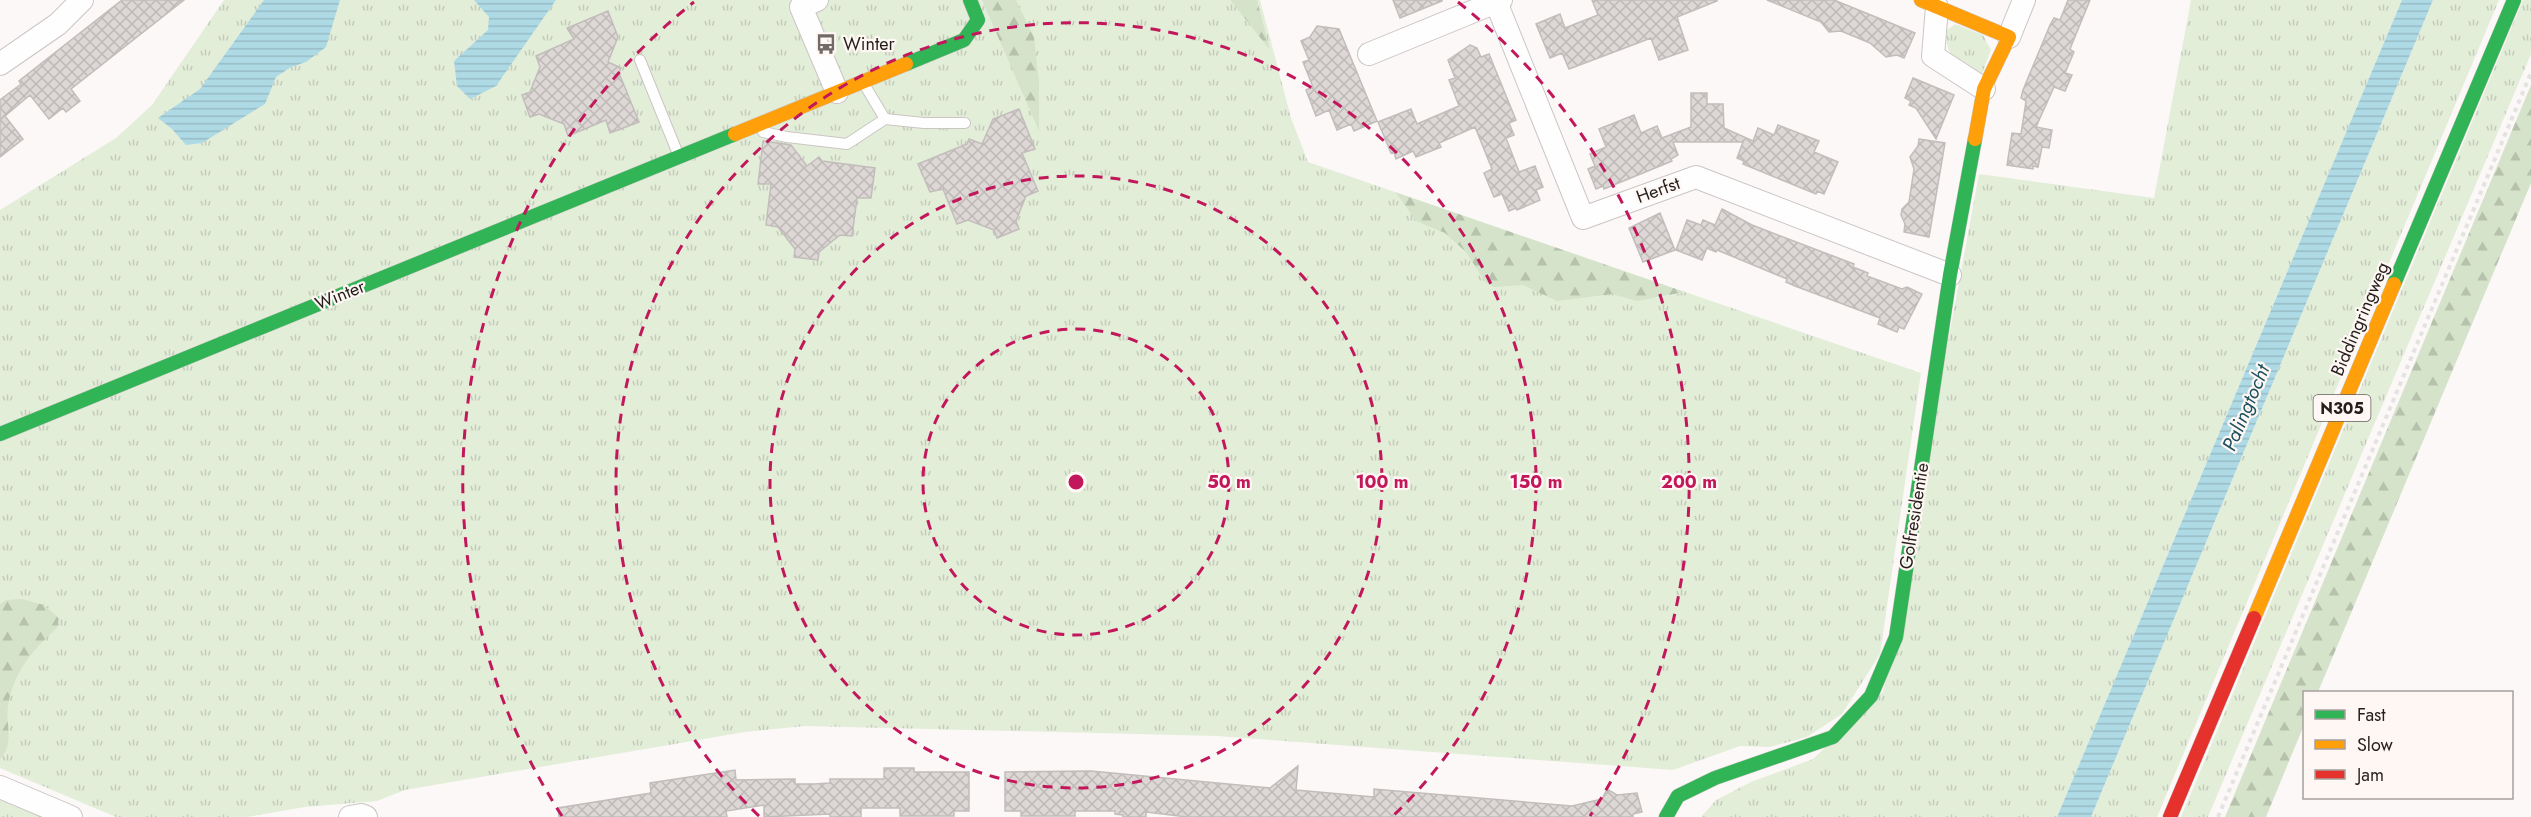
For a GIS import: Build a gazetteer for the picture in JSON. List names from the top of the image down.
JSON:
{
  "streets": {
    "main road": [
      "Winter",
      "Biddingringweg",
      "N305",
      "Golfresidentie"
    ],
    "street": ["Herfst"]
  },
  "crossings": [
    ["Herfst", "Golfresidentie"]
  ],
  "water": ["Palingtocht"],
  "places": {
    "bus stop": ["Winter"]
  },
  "legend": ["Fast", "Slow", "Jam"],
  "rings": [
    "50 m",
    "100 m",
    "150 m",
    "200 m"
  ]
}
